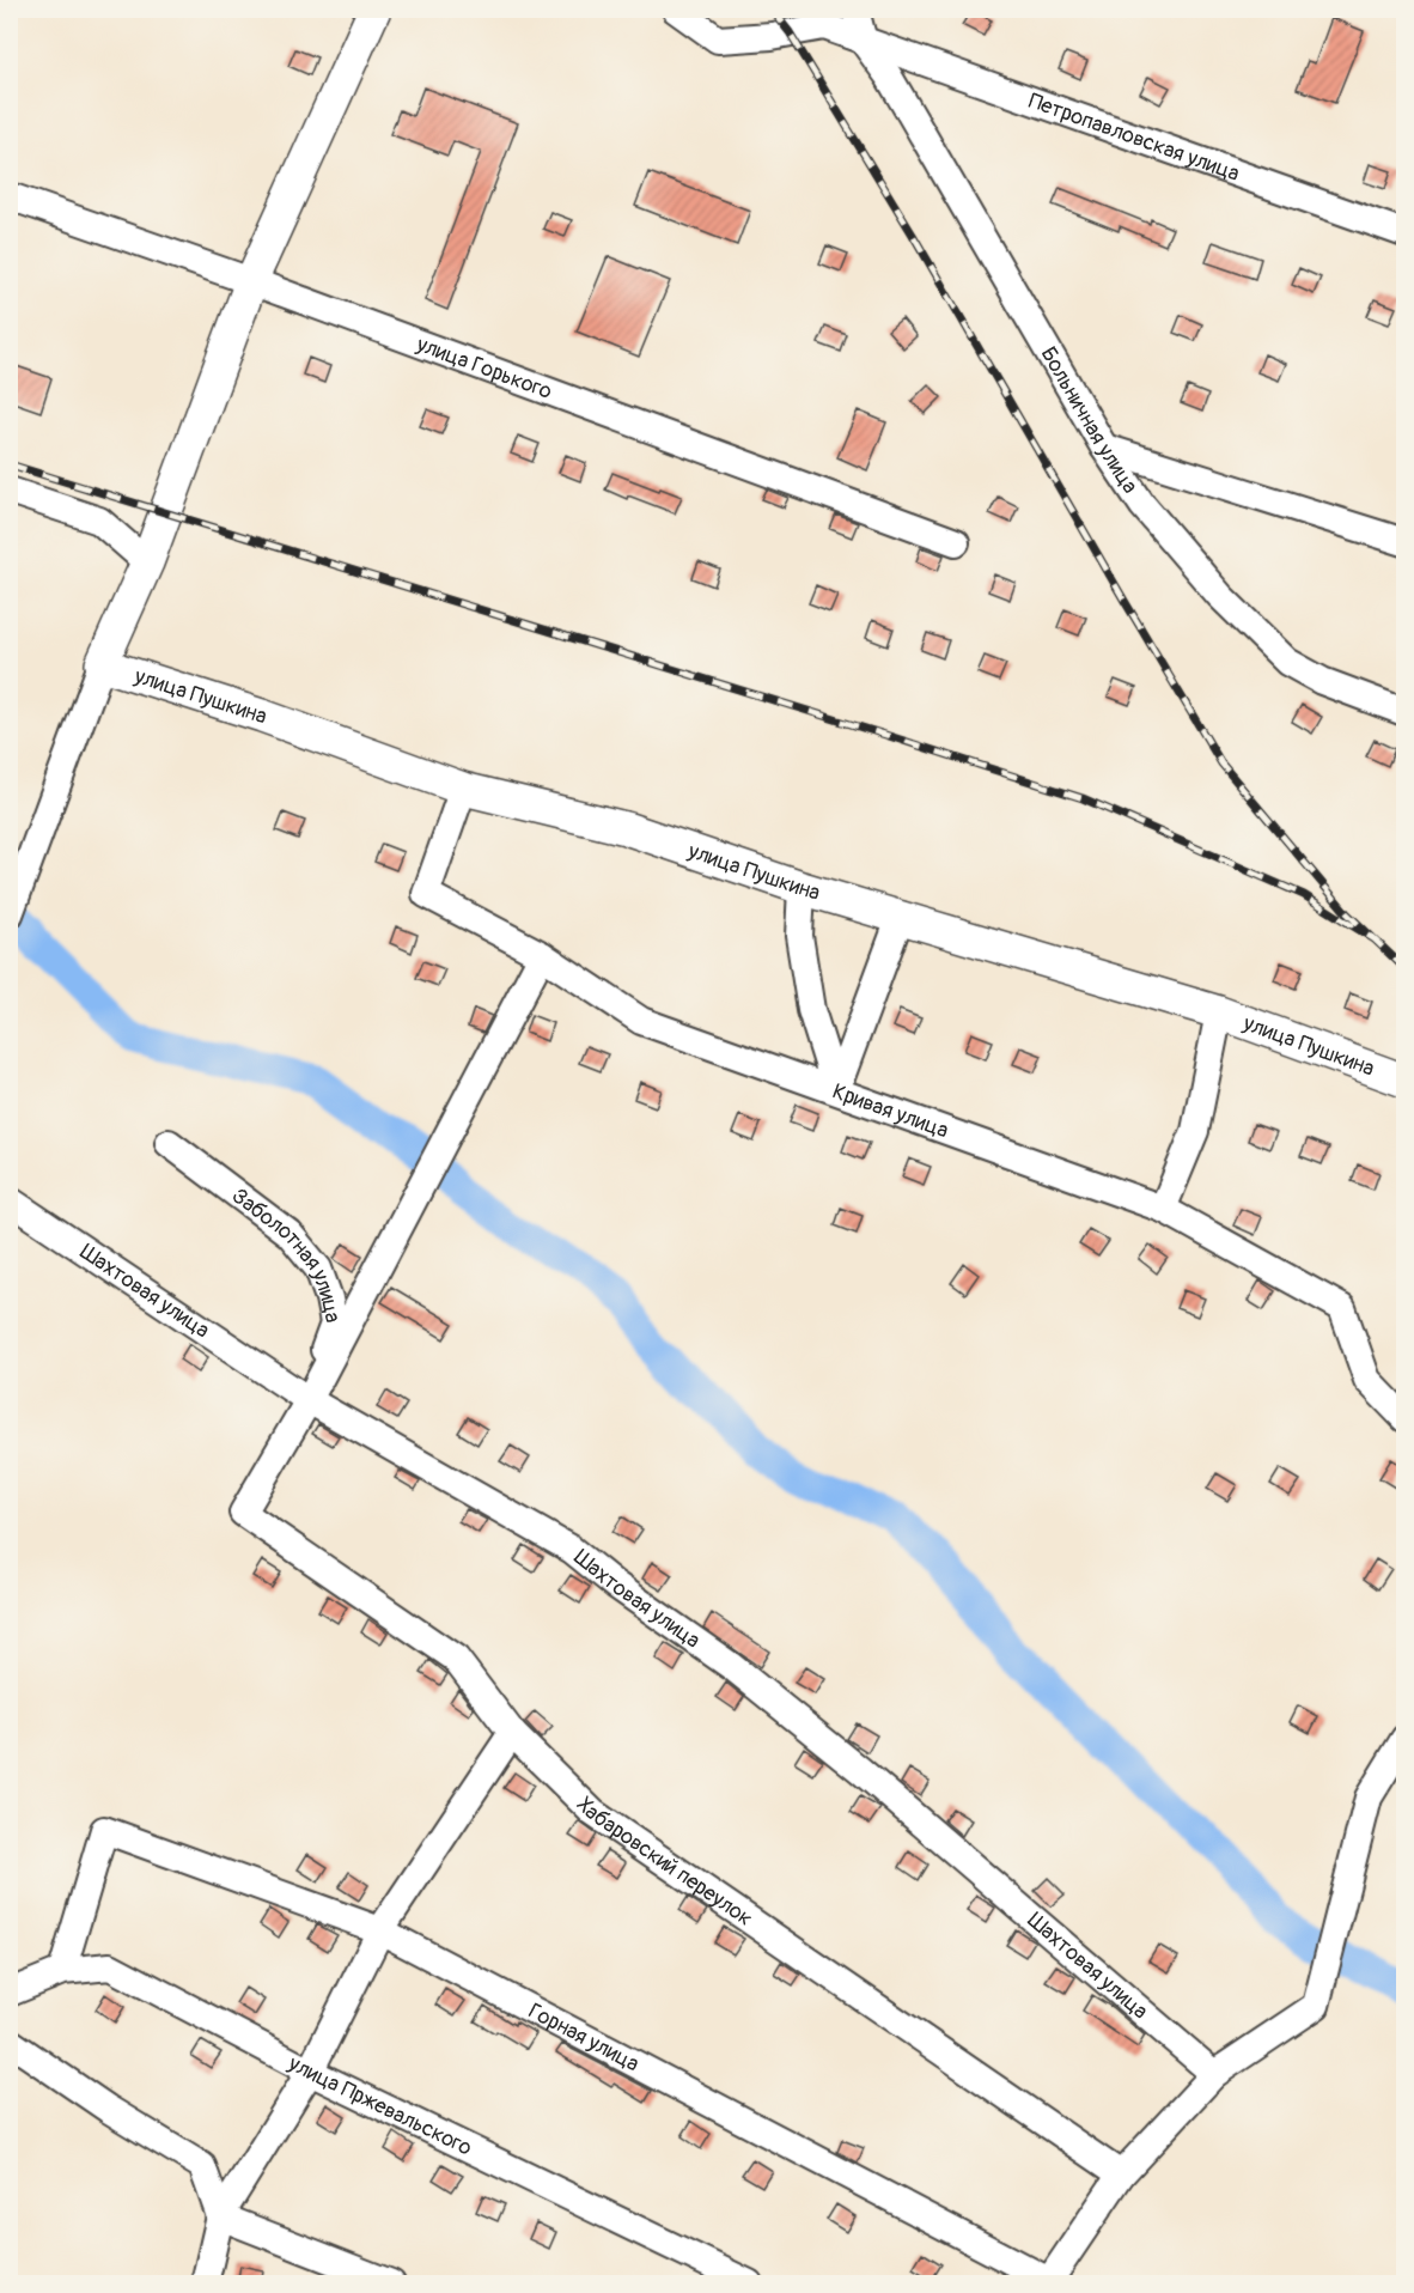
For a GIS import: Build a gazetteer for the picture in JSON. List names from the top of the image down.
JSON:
{
  "streets": {
    "main road": ["улица Пушкина"],
    "street": [
      "Петропавловская улица",
      "улица Горького",
      "Больничная улица",
      "Кривая улица",
      "Заболотная улица",
      "Шахтовая улица",
      "Хабаровский переулок",
      "Горная улица",
      "улица Пржевальского"
    ]
  },
  "crossings": [
    ["Петропавловская улица", "Больничная улица"],
    ["улица Пушкина", "Кривая улица"],
    ["Заболотная улица", "Шахтовая улица"],
    ["Заболотная улица", "Хабаровский переулок"],
    ["Шахтовая улица", "Хабаровский переулок"],
    ["Горная улица", "улица Пржевальского"]
  ]
}
